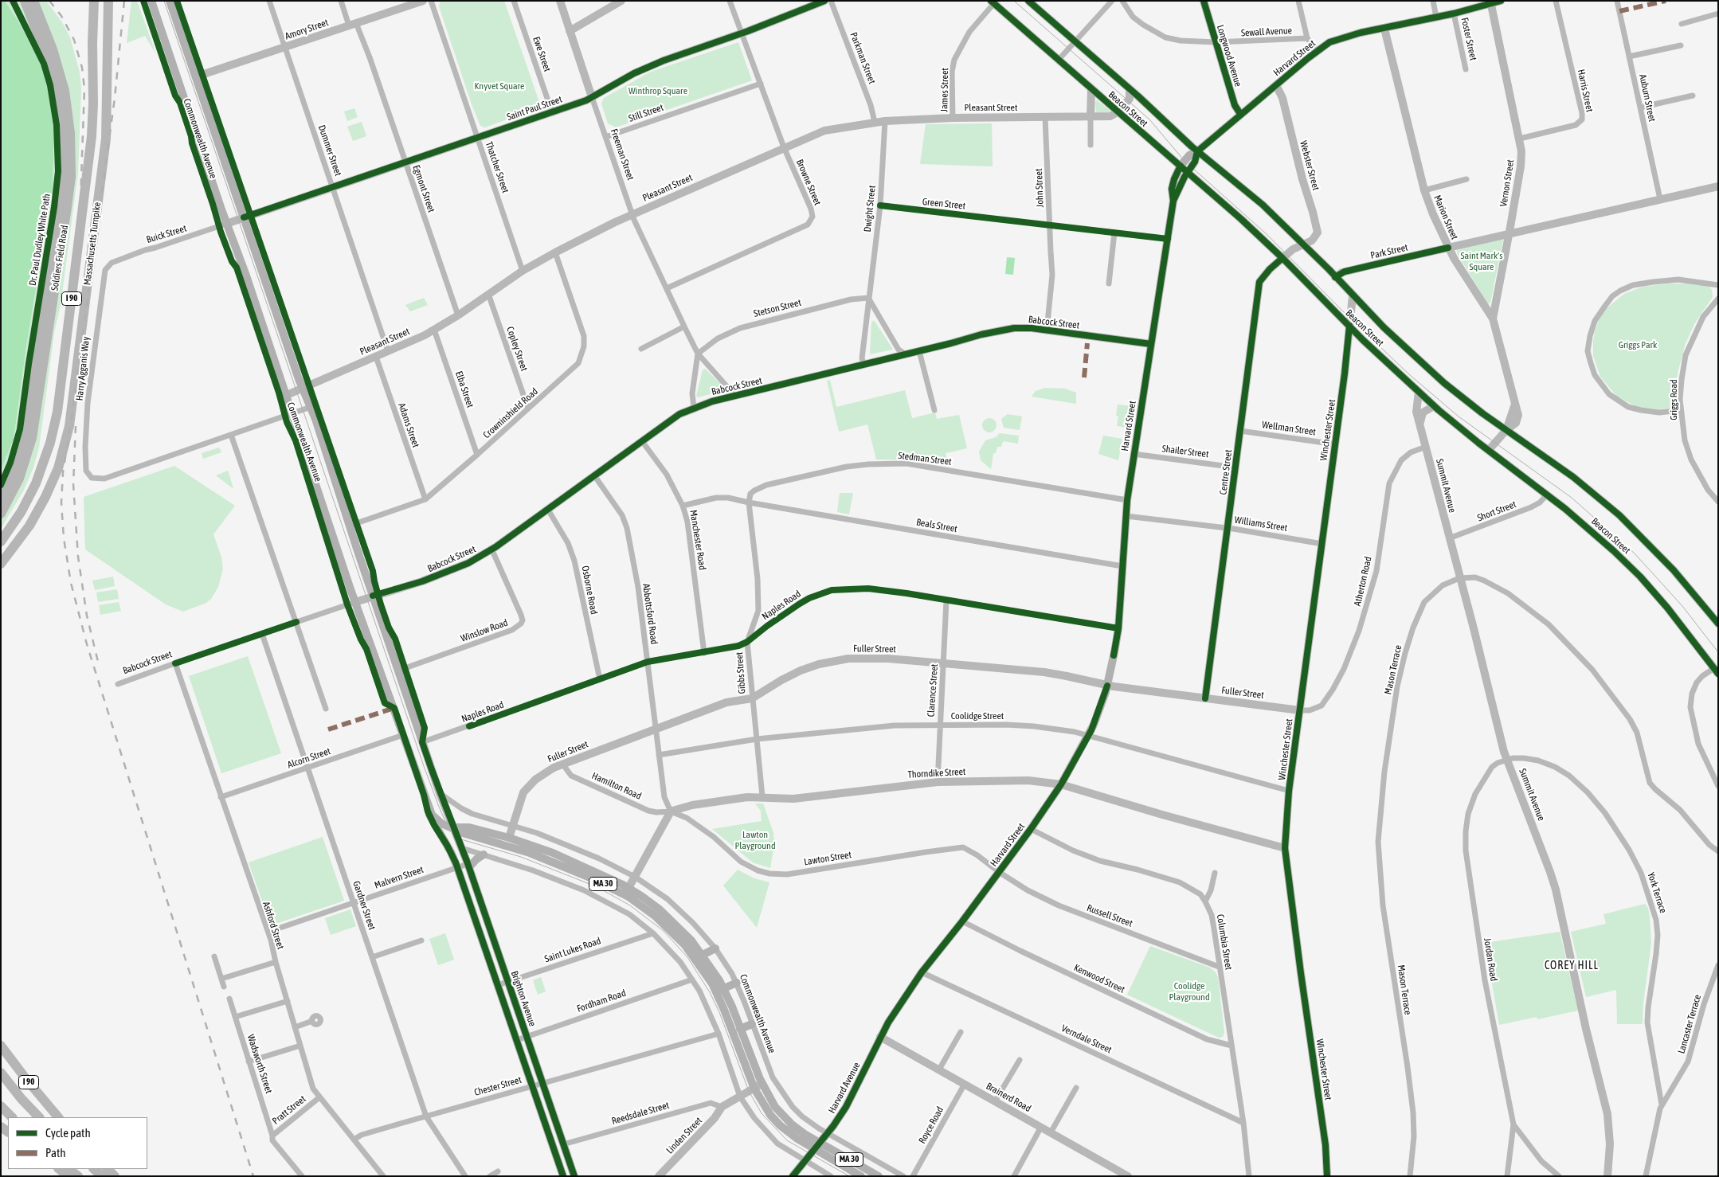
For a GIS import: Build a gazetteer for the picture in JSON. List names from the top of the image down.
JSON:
{
  "streets": {
    "highway": ["Massachusetts Turnpike", "Soldiers Field Road", "I 90"],
    "main road": [
      "Harvard Street",
      "Beacon Street",
      "Commonwealth Avenue",
      "MA 30",
      "Brighton Avenue",
      "Harvard Avenue"
    ],
    "street": [
      "Amory Street",
      "Sewall Avenue",
      "Foster Street",
      "Ewe Street",
      "Longwood Avenue",
      "Parkman Street",
      "James Street",
      "Harris Street",
      "Auburn Street",
      "Pleasant Street",
      "Saint Paul Street",
      "Still Street",
      "Dummer Street",
      "Freeman Street",
      "Webster Street",
      "Thatcher Street",
      "Browne Street",
      "Vernon Street",
      "John Street",
      "Egmont Street",
      "Green Street",
      "Dwight Street",
      "Marion Street",
      "Buick Street",
      "Park Street",
      "Stetson Street",
      "Babcock Street",
      "Copley Street",
      "Harry Agganis Way",
      "Elba Street",
      "Griggs Road",
      "Crowninshield Road",
      "Adams Street",
      "Wellman Street",
      "Winchester Street",
      "Shailer Street",
      "Stedman Street",
      "Centre Street",
      "Summit Avenue",
      "Short Street",
      "Williams Street",
      "Beals Street",
      "Manchester Road",
      "Atherton Road",
      "Osborne Road",
      "Naples Road",
      "Abbottsford Road",
      "Winslow Road",
      "Fuller Street",
      "Mason Terrace",
      "Gibbs Street",
      "Clarence Street",
      "Coolidge Street",
      "Alcorn Street",
      "Thorndike Street",
      "Hamilton Road",
      "Lawton Street",
      "Malvern Street",
      "York Terrace",
      "Gardner Street",
      "Russell Street",
      "Ashford Street",
      "Columbia Street",
      "Saint Lukes Road",
      "Jordan Road",
      "Kenwood Street",
      "Fordham Road",
      "Lancaster Terrace",
      "Verndale Street",
      "Wadsworth Street",
      "Chester Street",
      "Brainerd Road",
      "Pratt Street",
      "Reedsdale Street",
      "Royce Road",
      "Linden Street"
    ],
    "cycle path": ["Dr. Paul Dudley White Path"]
  },
  "crossings": [
    ["Amory Street", "Commonwealth Avenue"],
    ["Amory Street", "Dummer Street"],
    ["Amory Street", "Egmont Street"],
    ["Sewall Avenue", "Longwood Avenue"],
    ["Foster Street", "Harvard Street"],
    ["Ewe Street", "Saint Paul Street"],
    ["Longwood Avenue", "Harvard Street"],
    ["Parkman Street", "Pleasant Street"],
    ["Harvard Street", "Beacon Street"],
    ["Harvard Street", "Webster Street"],
    ["Harvard Street", "Vernon Street"],
    ["Harvard Street", "Green Street"],
    ["Harvard Street", "Marion Street"],
    ["Harvard Street", "Babcock Street"],
    ["Harvard Street", "Shailer Street"],
    ["Harvard Street", "Stedman Street"],
    ["Harvard Street", "Williams Street"],
    ["Harvard Street", "Beals Street"],
    ["Harvard Street", "Naples Road"],
    ["Harvard Street", "Fuller Street"],
    ["Harvard Street", "Coolidge Street"],
    ["Harvard Street", "Thorndike Street"],
    ["Harvard Street", "Lawton Street"],
    ["Harvard Street", "Russell Street"],
    ["Harvard Street", "Columbia Street"],
    ["Harvard Street", "Kenwood Street"],
    ["Harvard Street", "Verndale Street"],
    ["Harvard Street", "Harvard Avenue"],
    ["James Street", "Pleasant Street"],
    ["James Street", "Beacon Street"],
    ["Harris Street", "Vernon Street"],
    ["Auburn Street", "Park Street"],
    ["Pleasant Street", "Beacon Street"],
    ["Pleasant Street", "Commonwealth Avenue"],
    ["Pleasant Street", "Dummer Street"],
    ["Pleasant Street", "Freeman Street"],
    ["Pleasant Street", "Thatcher Street"],
    ["Pleasant Street", "Browne Street"],
    ["Pleasant Street", "John Street"],
    ["Pleasant Street", "Egmont Street"],
    ["Pleasant Street", "Dwight Street"],
    ["Pleasant Street", "Copley Street"],
    ["Pleasant Street", "Elba Street"],
    ["Pleasant Street", "Crowninshield Road"],
    ["Pleasant Street", "Adams Street"],
    ["Saint Paul Street", "Commonwealth Avenue"],
    ["Saint Paul Street", "Dummer Street"],
    ["Saint Paul Street", "Freeman Street"],
    ["Saint Paul Street", "Thatcher Street"],
    ["Saint Paul Street", "Browne Street"],
    ["Saint Paul Street", "Egmont Street"],
    ["Saint Paul Street", "Buick Street"],
    ["Beacon Street", "Webster Street"],
    ["Beacon Street", "Marion Street"],
    ["Beacon Street", "Park Street"],
    ["Beacon Street", "Winchester Street"],
    ["Beacon Street", "Centre Street"],
    ["Beacon Street", "Summit Avenue"],
    ["Beacon Street", "Short Street"],
    ["Still Street", "Freeman Street"],
    ["Still Street", "Browne Street"],
    ["Commonwealth Avenue", "Buick Street"],
    ["Commonwealth Avenue", "Babcock Street"],
    ["Commonwealth Avenue", "Crowninshield Road"],
    ["Commonwealth Avenue", "Naples Road"],
    ["Commonwealth Avenue", "Winslow Road"],
    ["Commonwealth Avenue", "Fuller Street"],
    ["Commonwealth Avenue", "Alcorn Street"],
    ["Commonwealth Avenue", "Brighton Avenue"],
    ["Commonwealth Avenue", "Harvard Avenue"],
    ["Freeman Street", "Browne Street"],
    ["Freeman Street", "Stetson Street"],
    ["Freeman Street", "Babcock Street"],
    ["Webster Street", "Centre Street"],
    ["Vernon Street", "Marion Street"],
    ["Vernon Street", "Park Street"],
    ["John Street", "Green Street"],
    ["John Street", "Babcock Street"],
    ["Green Street", "Dwight Street"],
    ["Dwight Street", "Stetson Street"],
    ["Dwight Street", "Babcock Street"],
    ["Marion Street", "Park Street"],
    ["Buick Street", "Harry Agganis Way"],
    ["Babcock Street", "Manchester Road"],
    ["Babcock Street", "Osborne Road"],
    ["Babcock Street", "Abbottsford Road"],
    ["Babcock Street", "Winslow Road"],
    ["Babcock Street", "Gardner Street"],
    ["Babcock Street", "Ashford Street"],
    ["Copley Street", "Crowninshield Road"],
    ["Elba Street", "Crowninshield Road"],
    ["Crowninshield Road", "Adams Street"],
    ["Wellman Street", "Winchester Street"],
    ["Wellman Street", "Centre Street"],
    ["Winchester Street", "Williams Street"],
    ["Winchester Street", "Atherton Road"],
    ["Winchester Street", "Fuller Street"],
    ["Winchester Street", "Coolidge Street"],
    ["Winchester Street", "Thorndike Street"],
    ["Shailer Street", "Centre Street"],
    ["Stedman Street", "Beals Street"],
    ["Stedman Street", "Gibbs Street"],
    ["Centre Street", "Williams Street"],
    ["Centre Street", "Fuller Street"],
    ["Summit Avenue", "Short Street"],
    ["Summit Avenue", "Atherton Road"],
    ["Summit Avenue", "Mason Terrace"],
    ["Summit Avenue", "York Terrace"],
    ["Summit Avenue", "Jordan Road"],
    ["Beals Street", "Gibbs Street"],
    ["Manchester Road", "Naples Road"],
    ["Atherton Road", "Fuller Street"],
    ["Osborne Road", "Naples Road"],
    ["Naples Road", "Abbottsford Road"],
    ["Naples Road", "Gibbs Street"],
    ["Naples Road", "Clarence Street"],
    ["Abbottsford Road", "Fuller Street"],
    ["Abbottsford Road", "Coolidge Street"],
    ["Abbottsford Road", "Thorndike Street"],
    ["Abbottsford Road", "Hamilton Road"],
    ["Abbottsford Road", "Lawton Street"],
    ["Fuller Street", "Gibbs Street"],
    ["Fuller Street", "Clarence Street"],
    ["Fuller Street", "Hamilton Road"],
    ["Gibbs Street", "Coolidge Street"],
    ["Gibbs Street", "Thorndike Street"],
    ["Clarence Street", "Coolidge Street"],
    ["Clarence Street", "Thorndike Street"],
    ["Alcorn Street", "Gardner Street"],
    ["Alcorn Street", "Ashford Street"],
    ["Thorndike Street", "Hamilton Road"],
    ["Thorndike Street", "Lawton Street"],
    ["Hamilton Road", "Lawton Street"],
    ["Lawton Street", "Russell Street"],
    ["Malvern Street", "Gardner Street"],
    ["Malvern Street", "Ashford Street"],
    ["Malvern Street", "Brighton Avenue"],
    ["York Terrace", "Jordan Road"],
    ["York Terrace", "Lancaster Terrace"],
    ["Gardner Street", "Chester Street"],
    ["Russell Street", "Columbia Street"],
    ["Ashford Street", "Chester Street"],
    ["Ashford Street", "Pratt Street"],
    ["Columbia Street", "Kenwood Street"],
    ["Columbia Street", "Verndale Street"],
    ["Saint Lukes Road", "Brighton Avenue"],
    ["Brighton Avenue", "Fordham Road"],
    ["Brighton Avenue", "Chester Street"],
    ["Brighton Avenue", "Reedsdale Street"],
    ["Wadsworth Street", "Pratt Street"],
    ["Harvard Avenue", "Brainerd Road"],
    ["Brainerd Road", "Royce Road"],
    ["Reedsdale Street", "Linden Street"]
  ],
  "districts": ["COREY HILL"],
  "parks": [
    "Knyvet Square",
    "Winthrop Square",
    "Saint Mark's Square",
    "Griggs Park",
    "Lawton Playground",
    "Coolidge Playground"
  ],
  "legend": ["Cycle path", "Path"]
}
